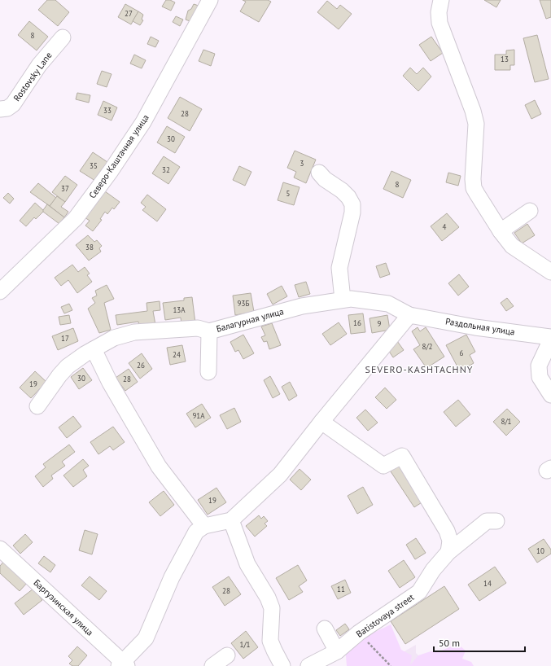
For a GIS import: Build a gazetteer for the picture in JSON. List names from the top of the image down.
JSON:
{
  "streets": {
    "street": [
      "Rostovsky Lane",
      "Северо-Каштачная улица",
      "Балагурная улица",
      "Раздольная улица",
      "Баргузинская улица",
      "Batistovaya street"
    ]
  },
  "crossings": [
    ["Балагурная улица", "Раздольная улица"]
  ],
  "districts": ["SEVERO-KASHTACHNY"],
  "house_numbers": [
    "27",
    "8",
    "13",
    "33",
    "28",
    "30",
    "3",
    "35",
    "32",
    "8",
    "37",
    "5",
    "4",
    "38",
    "93Б",
    "13А",
    "16",
    "9",
    "17",
    "8/2",
    "6",
    "24",
    "26",
    "30",
    "28",
    "19",
    "91А",
    "8/1",
    "19",
    "10",
    "14",
    "11",
    "28",
    "1/1"
  ],
  "scale_bar": "50 m"
}
